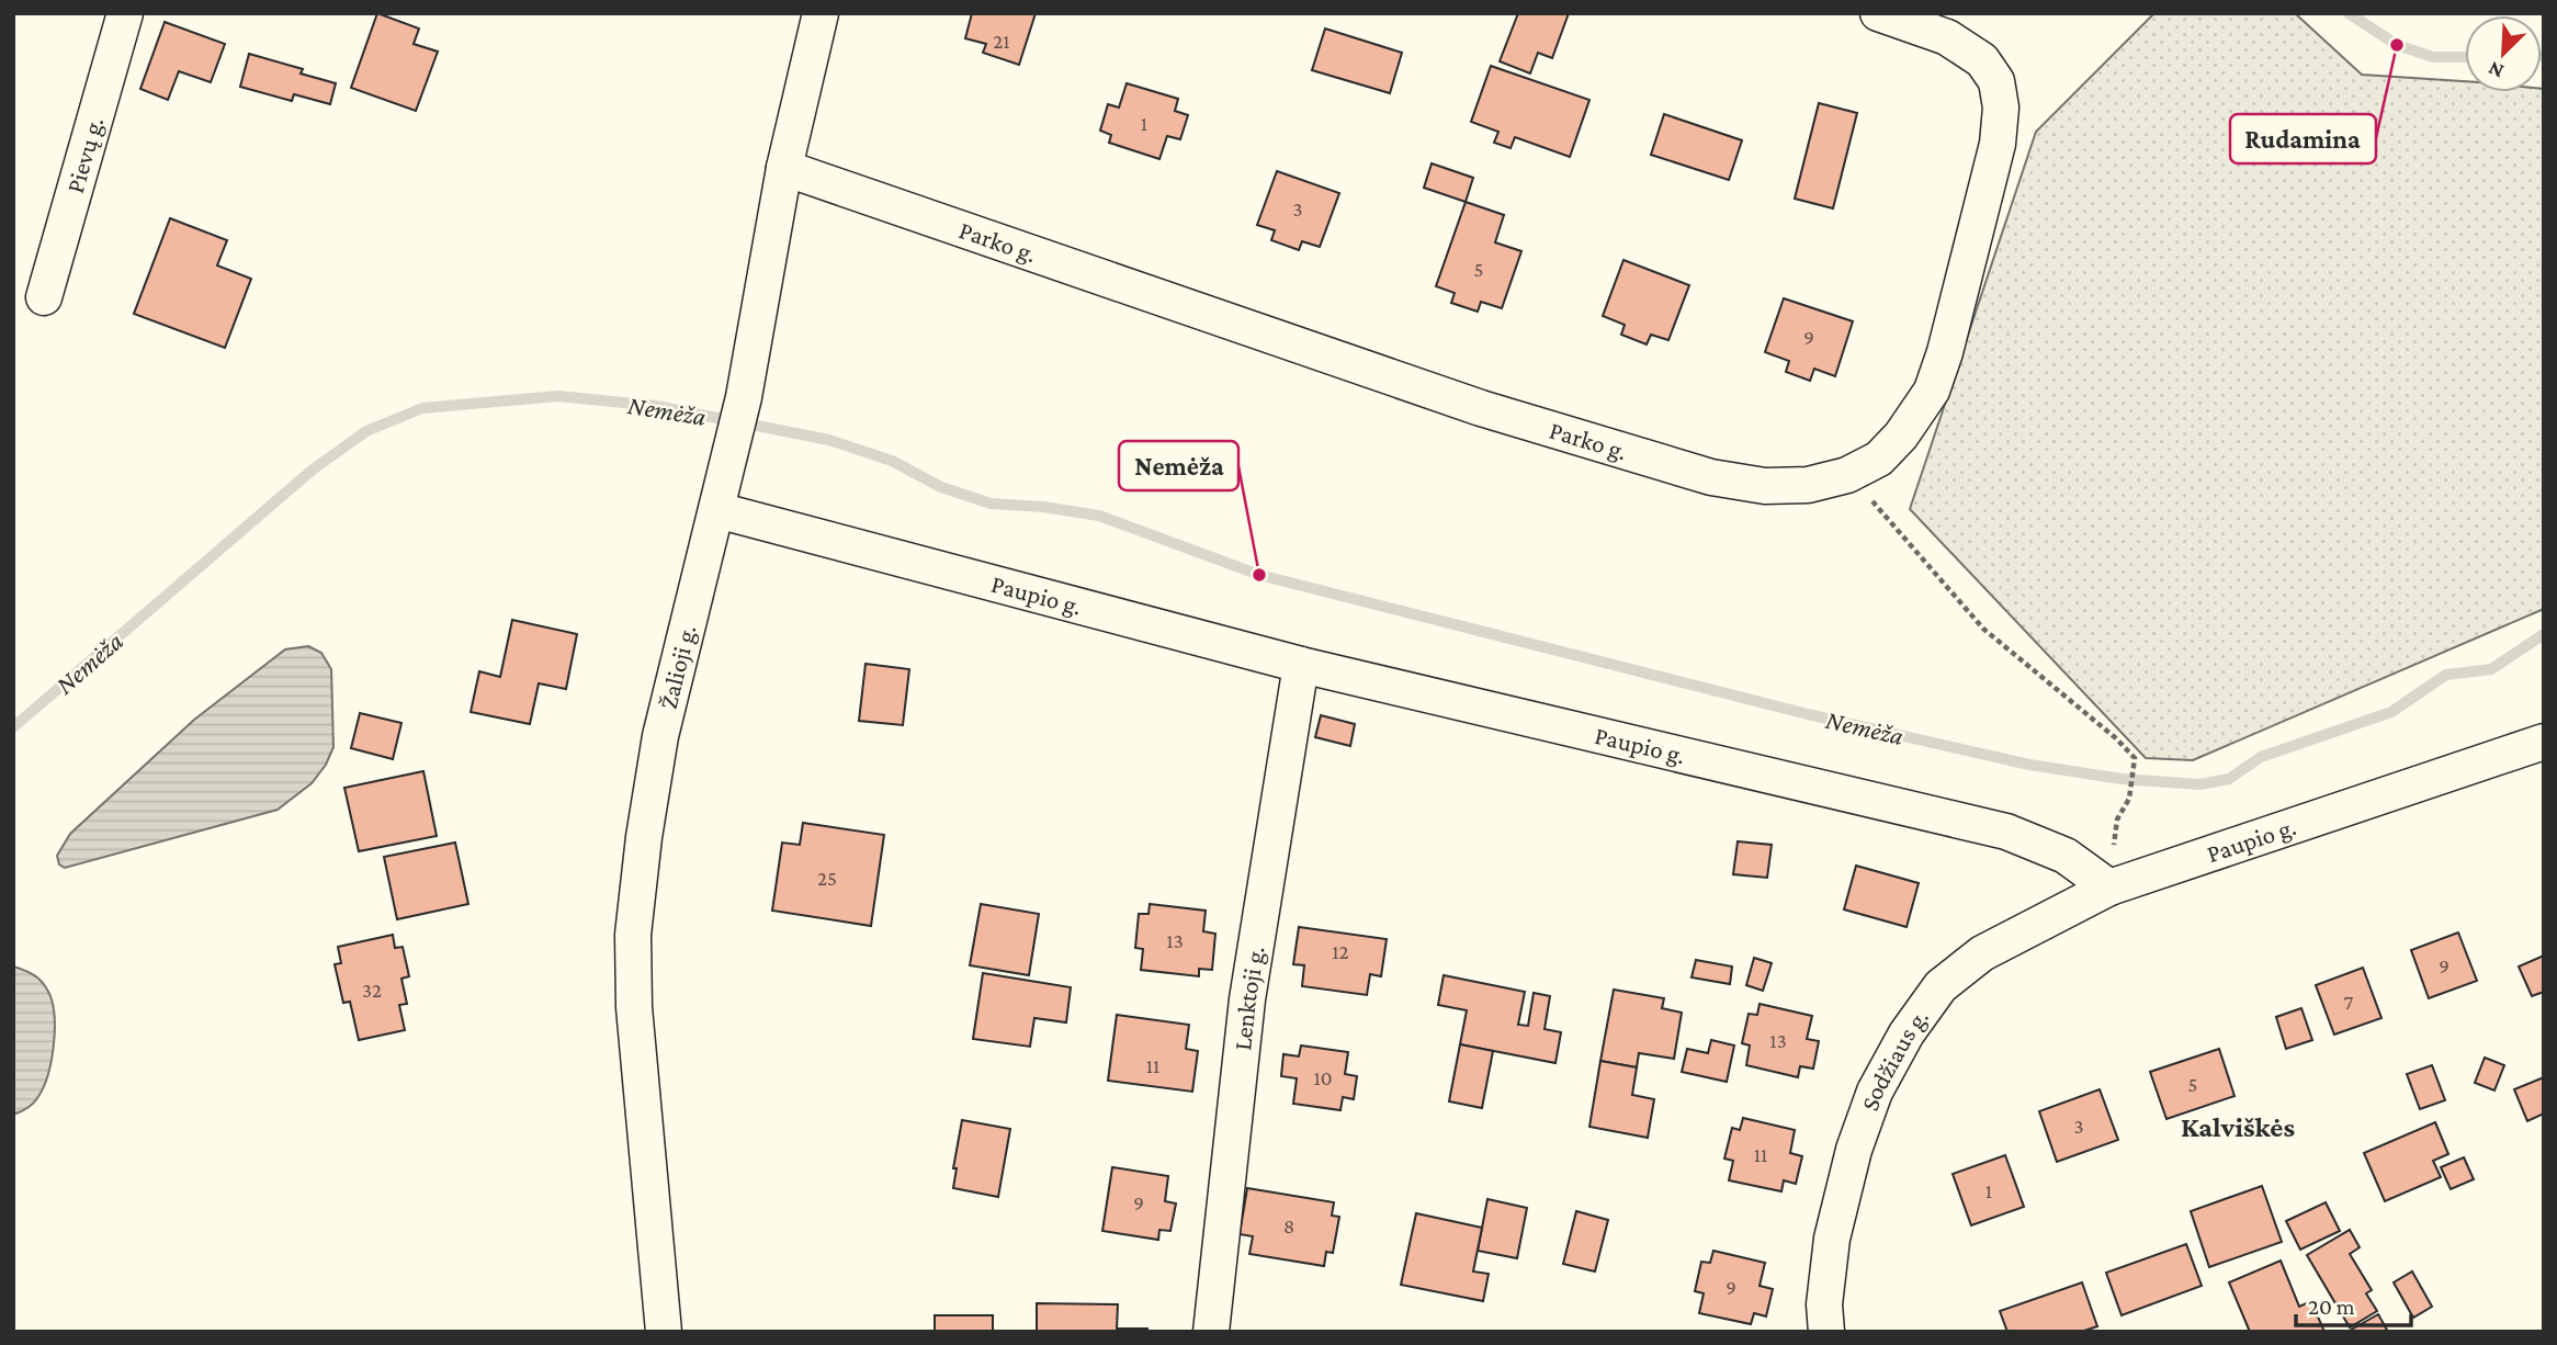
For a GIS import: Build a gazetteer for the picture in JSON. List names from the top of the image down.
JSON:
{
  "streets": {
    "street": [
      "Pievų g.",
      "Parko g.",
      "Paupio g.",
      "Žalioji g.",
      "Lenktoji g.",
      "Sodžiaus g."
    ]
  },
  "crossings": [
    ["Parko g.", "Žalioji g."],
    ["Paupio g.", "Žalioji g."],
    ["Paupio g.", "Lenktoji g."],
    ["Paupio g.", "Sodžiaus g."]
  ],
  "districts": ["Kalviškės"],
  "water": ["Nemėža"],
  "places": ["Rudamina", "Nemėža"],
  "house_numbers": [
    "21",
    "1",
    "3",
    "5",
    "9",
    "25",
    "13",
    "12",
    "9",
    "32",
    "7",
    "13",
    "11",
    "10",
    "5",
    "3",
    "11",
    "1",
    "9",
    "8",
    "9"
  ],
  "scale_bar": "20 m",
  "north": "bottom left"
}
